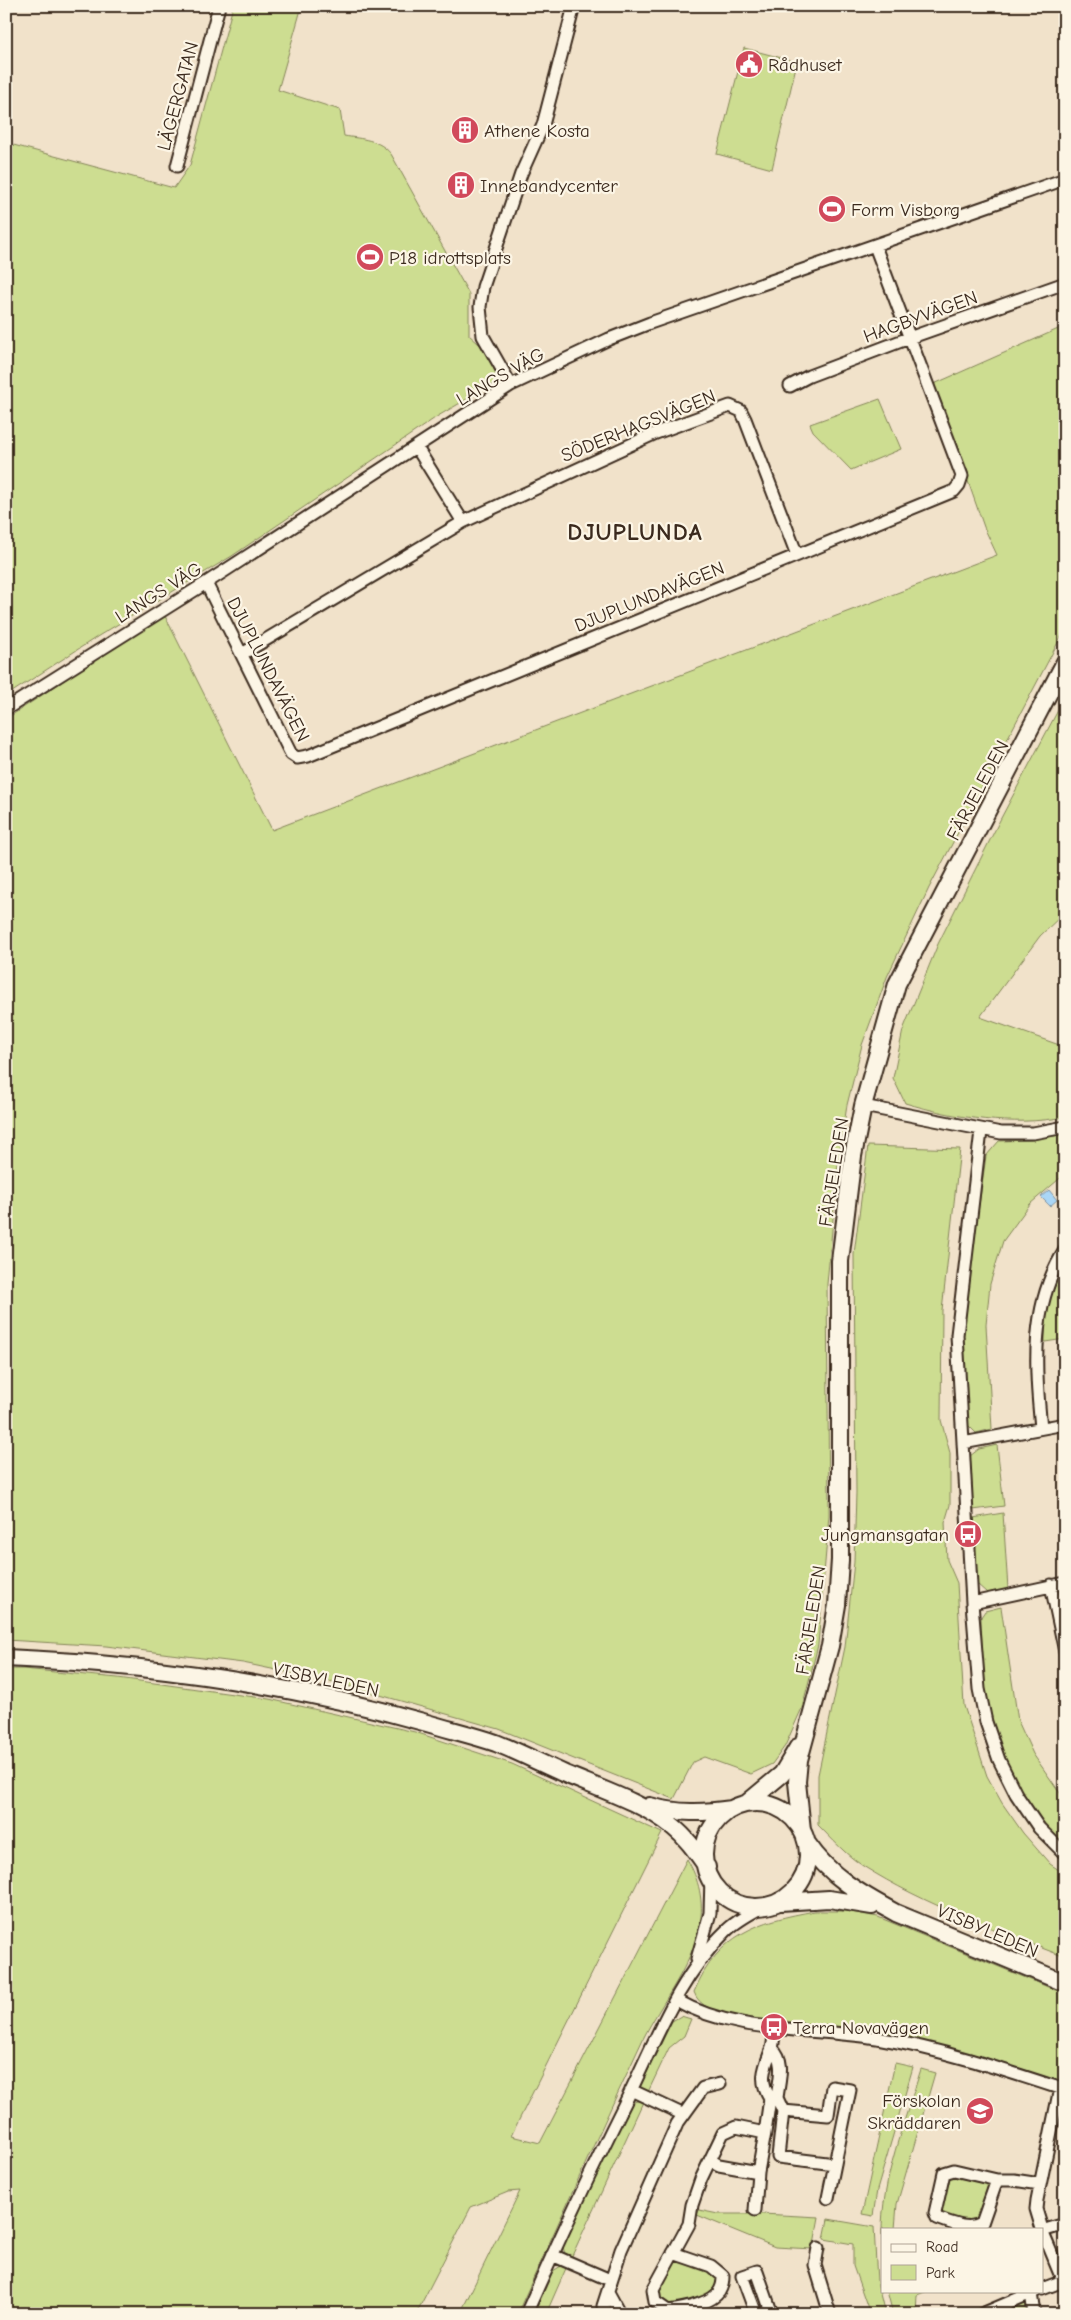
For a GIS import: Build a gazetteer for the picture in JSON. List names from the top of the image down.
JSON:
{
  "streets": {
    "main road": ["FÄRJELEDEN", "VISBYLEDEN"],
    "street": [
      "LÄGERGATAN",
      "HAGBYVÄGEN",
      "LANGS VÄG",
      "SÖDERHAGSVÄGEN",
      "DJUPLUNDAVÄGEN"
    ]
  },
  "crossings": [
    ["HAGBYVÄGEN", "DJUPLUNDAVÄGEN"],
    ["LANGS VÄG", "DJUPLUNDAVÄGEN"],
    ["SÖDERHAGSVÄGEN", "DJUPLUNDAVÄGEN"],
    ["FÄRJELEDEN", "VISBYLEDEN"]
  ],
  "districts": ["DJUPLUNDA"],
  "places": {
    "public building": ["Rådhuset"],
    "building": ["Athene Kosta", "Innebandycenter"],
    "sports": ["Form Visborg", "P18 idrottsplats"],
    "bus stop": ["Jungmansgatan", "Terra Novavägen"],
    "school or university": ["Förskolan Skräddaren"]
  },
  "legend": ["Road", "Park"]
}
